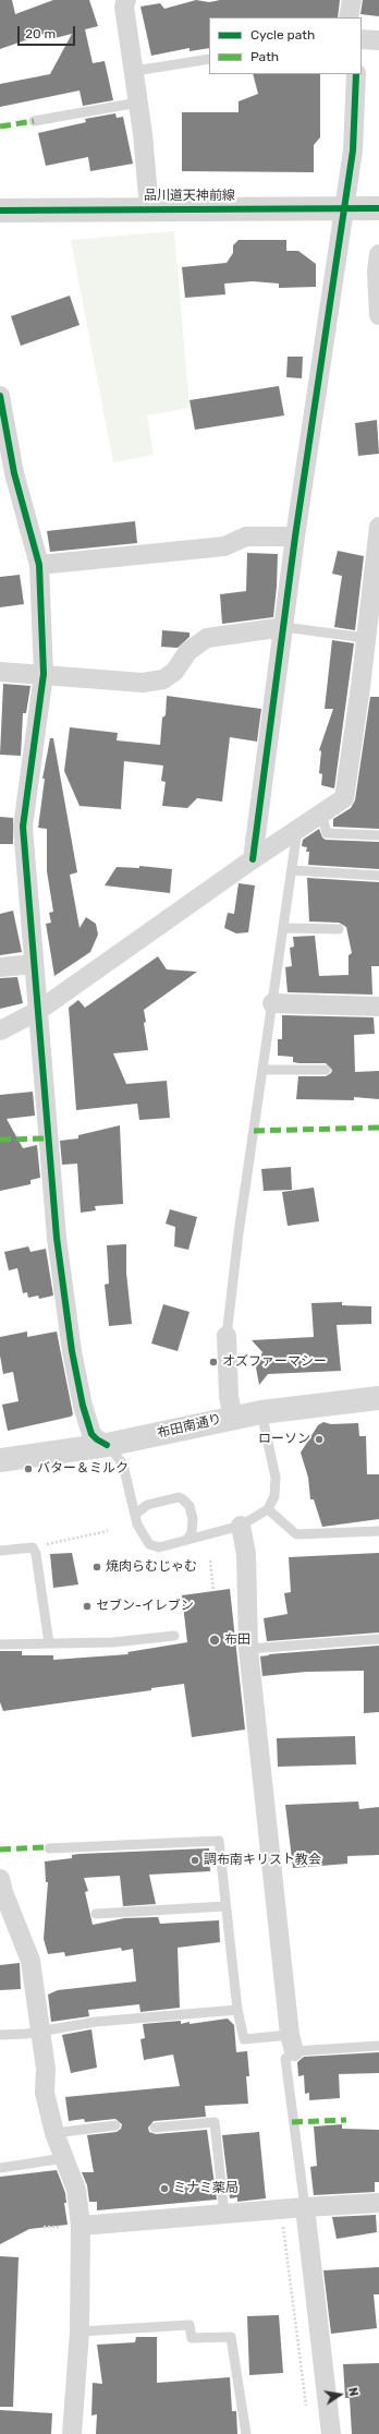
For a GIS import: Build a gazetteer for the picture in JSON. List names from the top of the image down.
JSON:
{
  "streets": {
    "street": ["品川道天神前線", "布田南通り"]
  },
  "places": [
    "オズファーマシー",
    "ローソン",
    "バター＆ミルク",
    "焼肉らむじゃむ",
    "セブン-イレブン",
    "布田",
    "調布南キリスト教会",
    "ミナミ薬局"
  ],
  "legend": ["Cycle path", "Path"],
  "scale_bar": "20 m",
  "north": "right"
}
